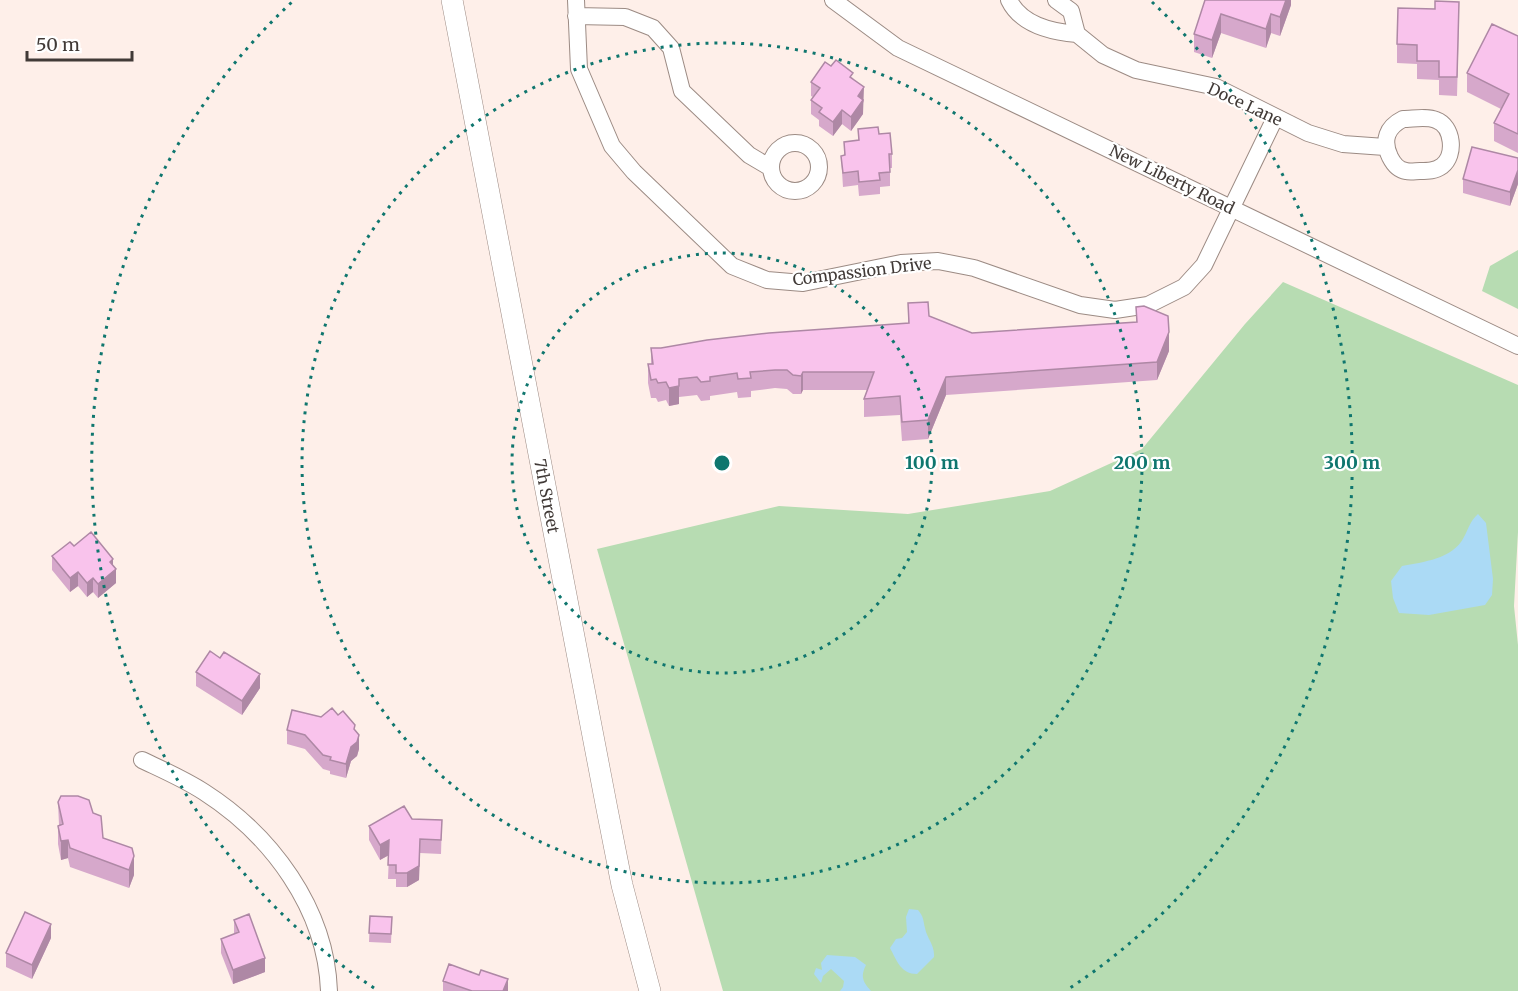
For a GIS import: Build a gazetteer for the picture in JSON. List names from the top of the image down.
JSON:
{
  "streets": {
    "street": [
      "Doce Lane",
      "New Liberty Road",
      "Compassion Drive",
      "7th Street"
    ]
  },
  "crossings": [
    ["Doce Lane", "Compassion Drive"],
    ["New Liberty Road", "Compassion Drive"]
  ],
  "scale_bar": "50 m",
  "rings": ["100 m", "200 m", "300 m"]
}
